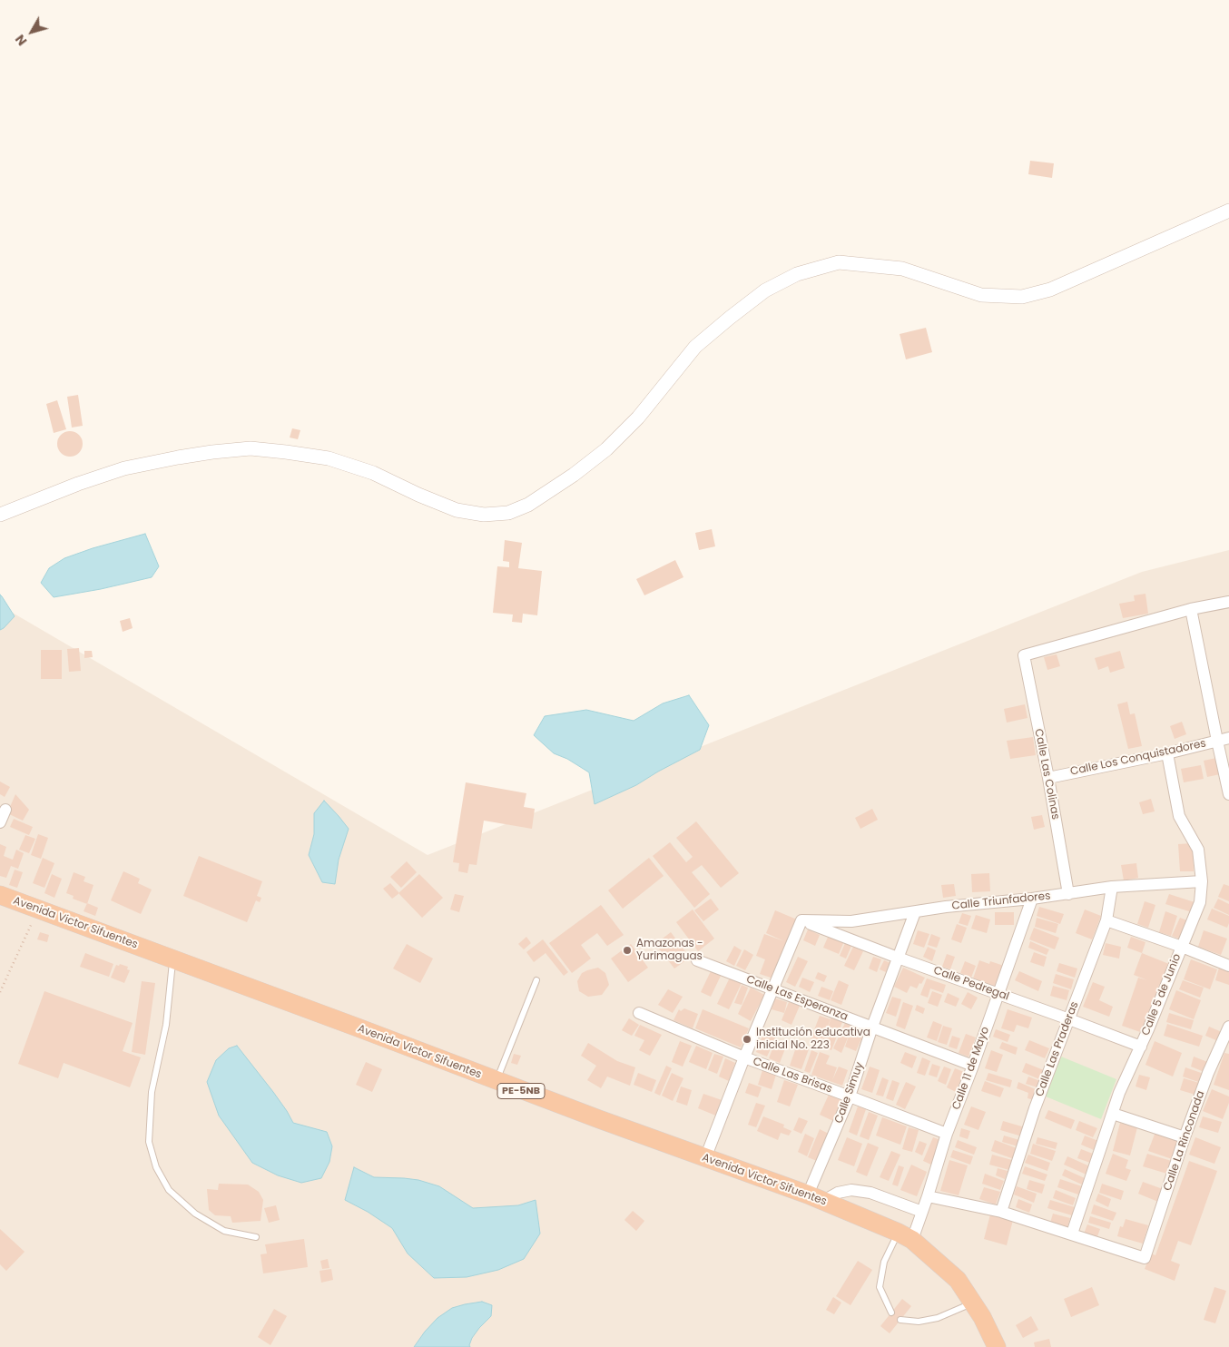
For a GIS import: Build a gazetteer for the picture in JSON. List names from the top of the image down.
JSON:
{
  "streets": {
    "highway": ["Avenida Victor Sifuentes", "PE-5NB"],
    "street": [
      "Calle Los Conquistadores",
      "Calle Las Colinas",
      "Calle Triunfadores",
      "Calle Pedregal",
      "Calle 5 de Junio",
      "Calle Las Esperanza",
      "Calle Las Praderas",
      "Calle 11 de Mayo",
      "Calle Las Brisas",
      "Calle Simuy",
      "Calle La Rinconada"
    ]
  },
  "crossings": [
    ["Calle Los Conquistadores", "Calle Las Colinas"],
    ["Calle Los Conquistadores", "Calle 5 de Junio"],
    ["Calle Las Colinas", "Calle Triunfadores"],
    ["Calle Triunfadores", "Calle Pedregal"],
    ["Calle Triunfadores", "Calle 5 de Junio"],
    ["Calle Triunfadores", "Calle Las Praderas"],
    ["Calle Triunfadores", "Calle 11 de Mayo"],
    ["Calle Triunfadores", "Calle Simuy"],
    ["Avenida Victor Sifuentes", "Calle 11 de Mayo"],
    ["Avenida Victor Sifuentes", "Calle Simuy"],
    ["Calle Pedregal", "Calle 5 de Junio"],
    ["Calle Pedregal", "Calle Las Praderas"],
    ["Calle Pedregal", "Calle 11 de Mayo"],
    ["Calle Pedregal", "Calle Simuy"],
    ["Calle 5 de Junio", "Calle La Rinconada"],
    ["Calle Las Esperanza", "Calle 11 de Mayo"],
    ["Calle Las Esperanza", "Calle Simuy"],
    ["Calle 11 de Mayo", "Calle Las Brisas"],
    ["Calle Las Brisas", "Calle Simuy"]
  ],
  "places": ["Amazonas - Yurimaguas", "Institución educativa inicial No. 223"],
  "north": "bottom left"
}
